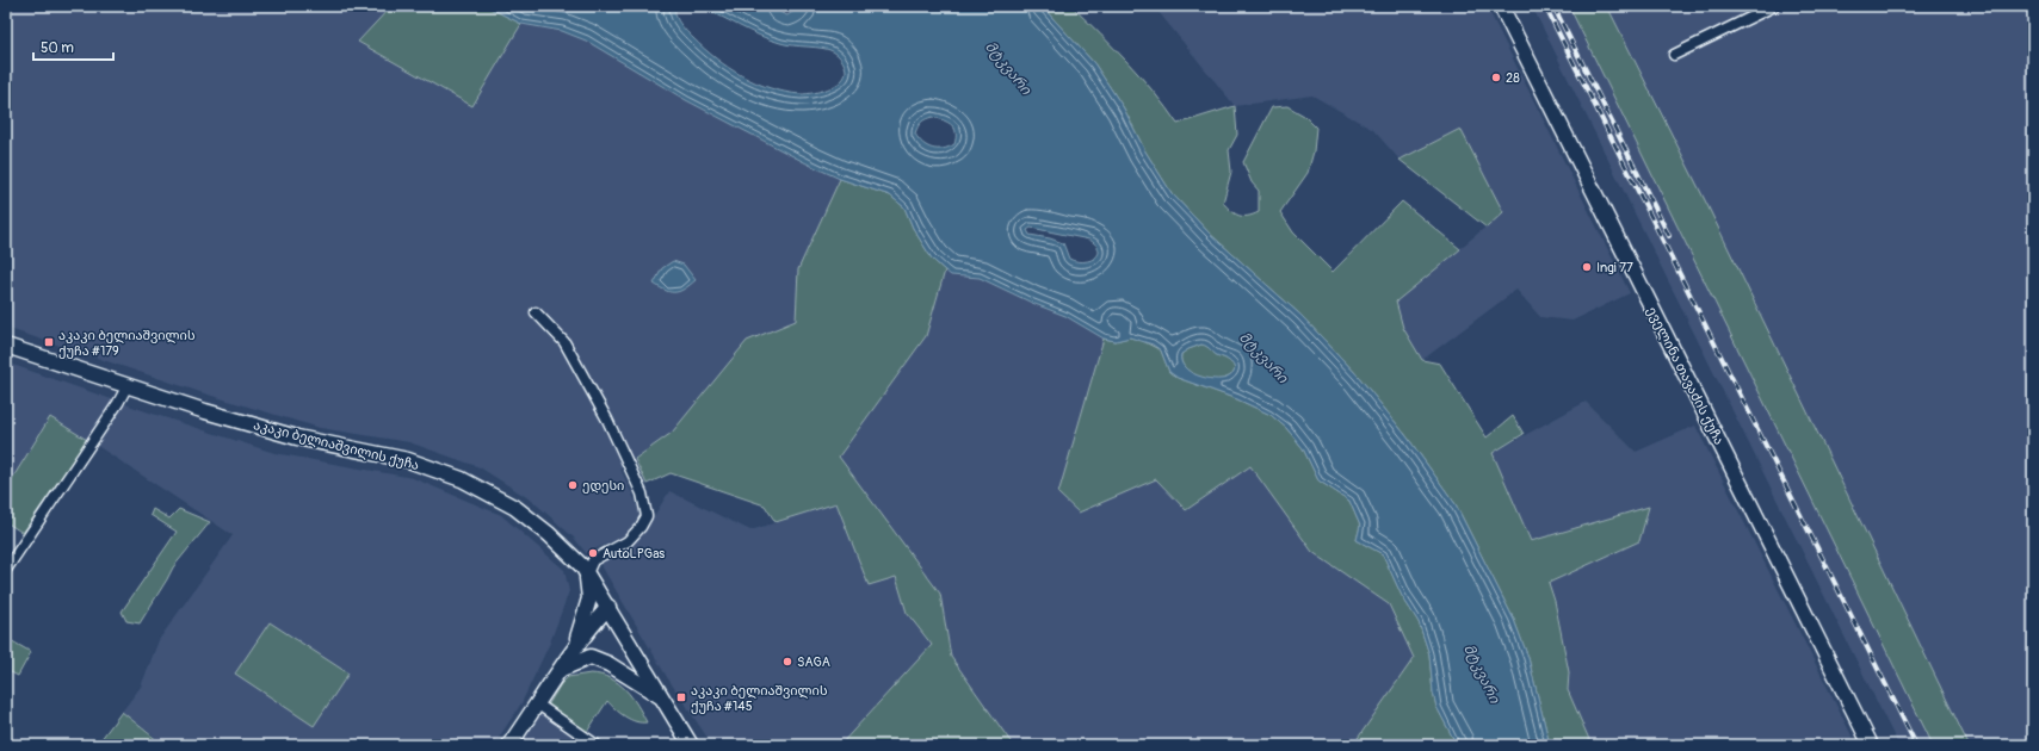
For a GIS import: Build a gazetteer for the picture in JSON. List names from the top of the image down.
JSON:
{
  "streets": {
    "main road": ["ეველინა თავაძის ქუჩა", "აკაკი ბელიაშვილის ქუჩა"]
  },
  "water": ["მტკვარი"],
  "places": {
    "other": [
      "28",
      "Ingi 77",
      "ედესი",
      "AutoLPGas",
      "SAGA"
    ],
    "transit": ["აკაკი ბელიაშვილის ქუჩა #179", "აკაკი ბელიაშვილის ქუჩა #145"]
  },
  "scale_bar": "50 m"
}
